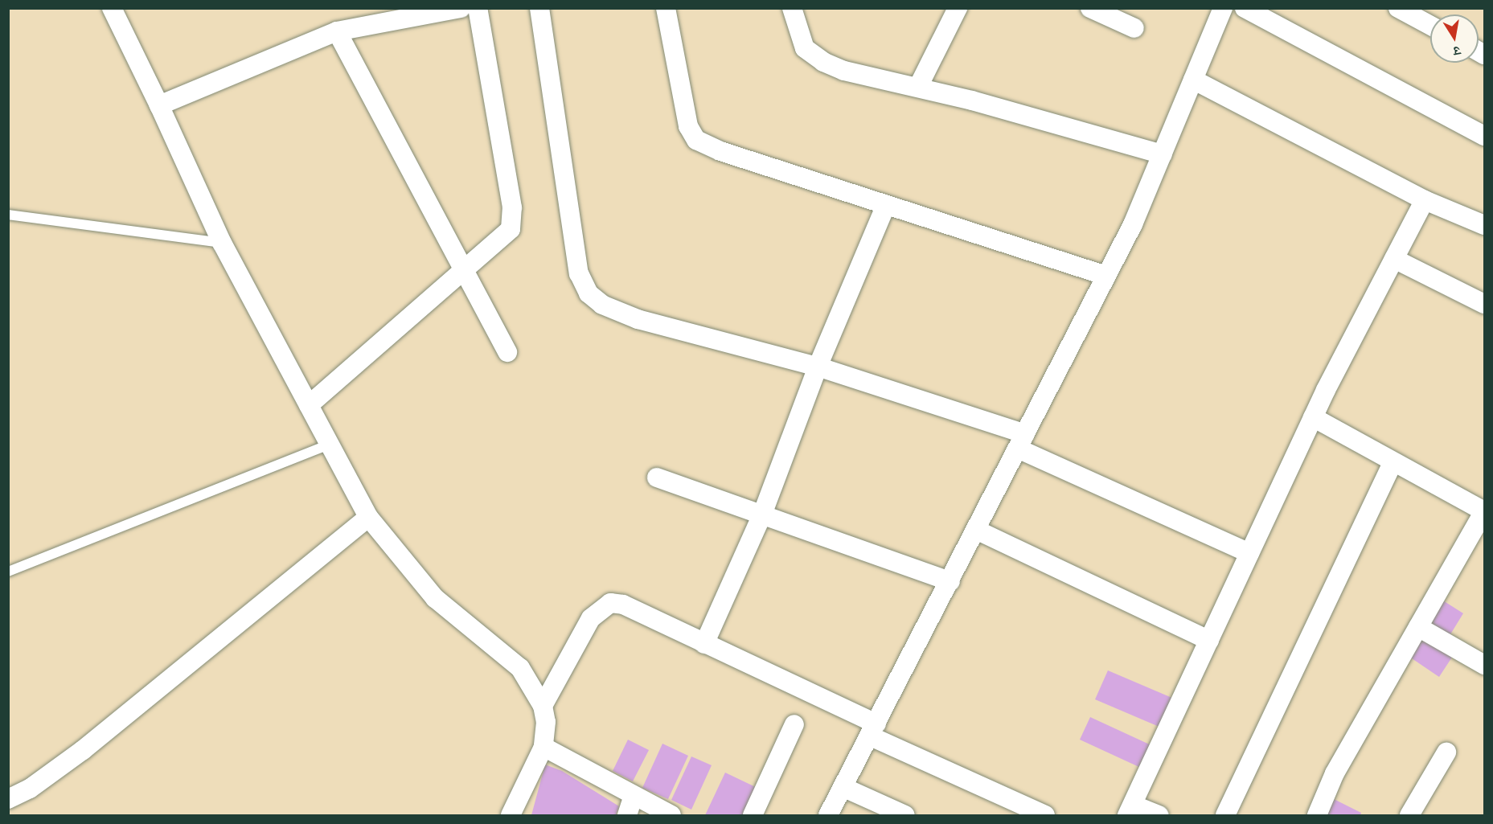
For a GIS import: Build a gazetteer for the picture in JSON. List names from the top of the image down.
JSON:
{
  "north": "bottom"
}
